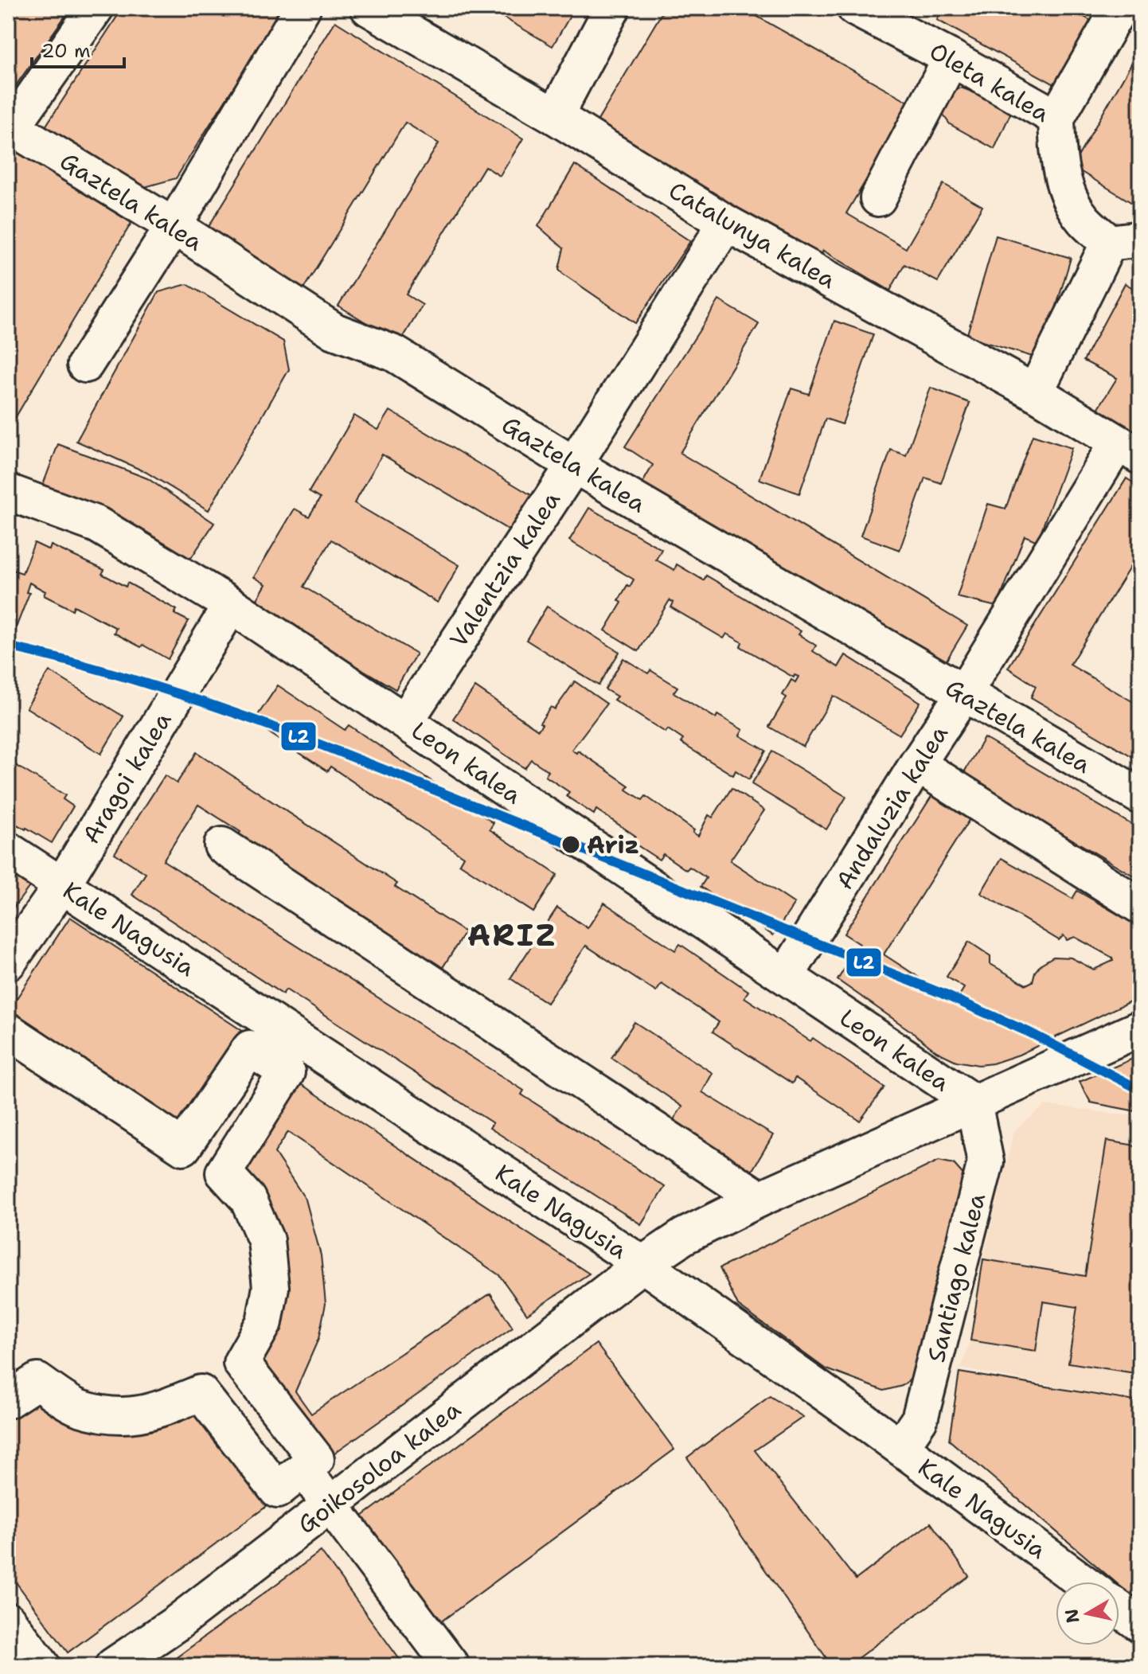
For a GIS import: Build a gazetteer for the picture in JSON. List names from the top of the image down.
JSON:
{
  "streets": {
    "street": [
      "Oleta kalea",
      "Gaztela kalea",
      "Catalunya kalea",
      "Valentzia kalea",
      "Leon kalea",
      "Aragoi kalea",
      "Andaluzia kalea",
      "Kale Nagusia",
      "Santiago kalea",
      "Goikosoloa kalea"
    ]
  },
  "crossings": [
    ["Oleta kalea", "Catalunya kalea"],
    ["Gaztela kalea", "Valentzia kalea"],
    ["Gaztela kalea", "Andaluzia kalea"],
    ["Catalunya kalea", "Valentzia kalea"],
    ["Catalunya kalea", "Andaluzia kalea"],
    ["Valentzia kalea", "Leon kalea"],
    ["Leon kalea", "Aragoi kalea"],
    ["Leon kalea", "Andaluzia kalea"],
    ["Leon kalea", "Santiago kalea"],
    ["Leon kalea", "Goikosoloa kalea"],
    ["Aragoi kalea", "Kale Nagusia"],
    ["Kale Nagusia", "Santiago kalea"],
    ["Kale Nagusia", "Goikosoloa kalea"],
    ["Santiago kalea", "Goikosoloa kalea"]
  ],
  "districts": ["ARIZ"],
  "places": ["Ariz"],
  "lines": ["transit line L2"],
  "scale_bar": "20 m",
  "north": "left"
}
